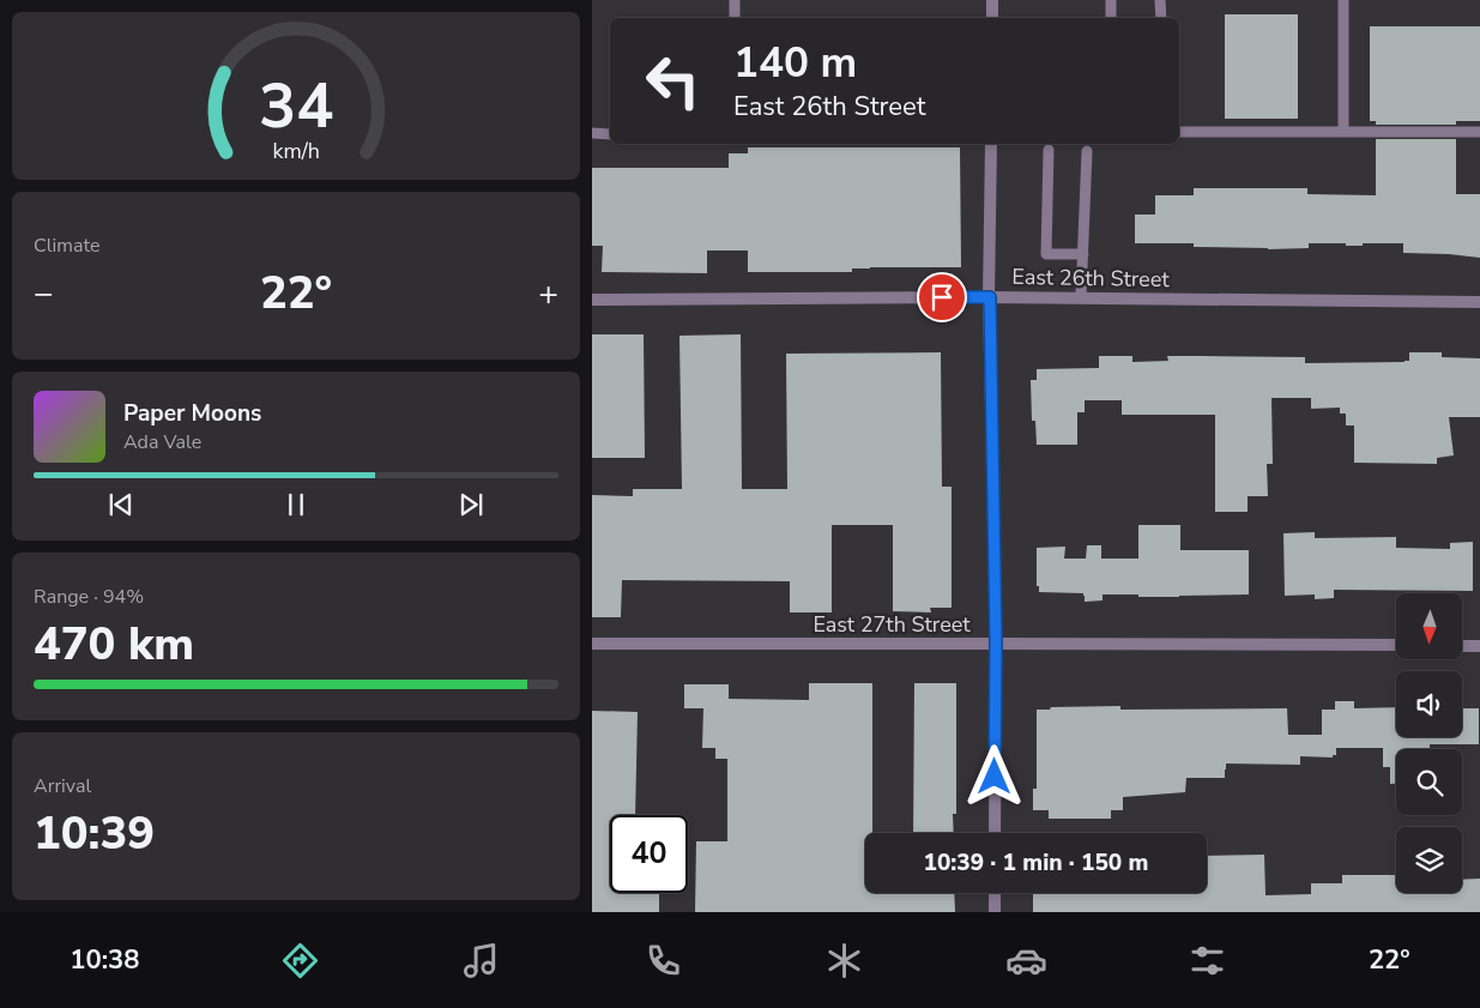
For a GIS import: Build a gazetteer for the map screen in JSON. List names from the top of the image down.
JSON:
{
  "streets": {
    "street": ["East 26th Street", "East 27th Street"]
  },
  "north": "bottom",
  "page": {
    "turn": ["140 m", "East 26th Street"],
    "tile": [
      "Climate",
      ["Range · 94%", "470 km"],
      ["Arrival", "10:39"]
    ],
    "heat": ["−", "22°", "+"],
    "song": ["Paper Moons", "Ada Vale"],
    "limit": "40",
    "trip": "10:39 · 1 min · 150 m",
    "tabs": ["10:38", "22°"],
    "gauge": ["34", "km/h"]
  }
}
